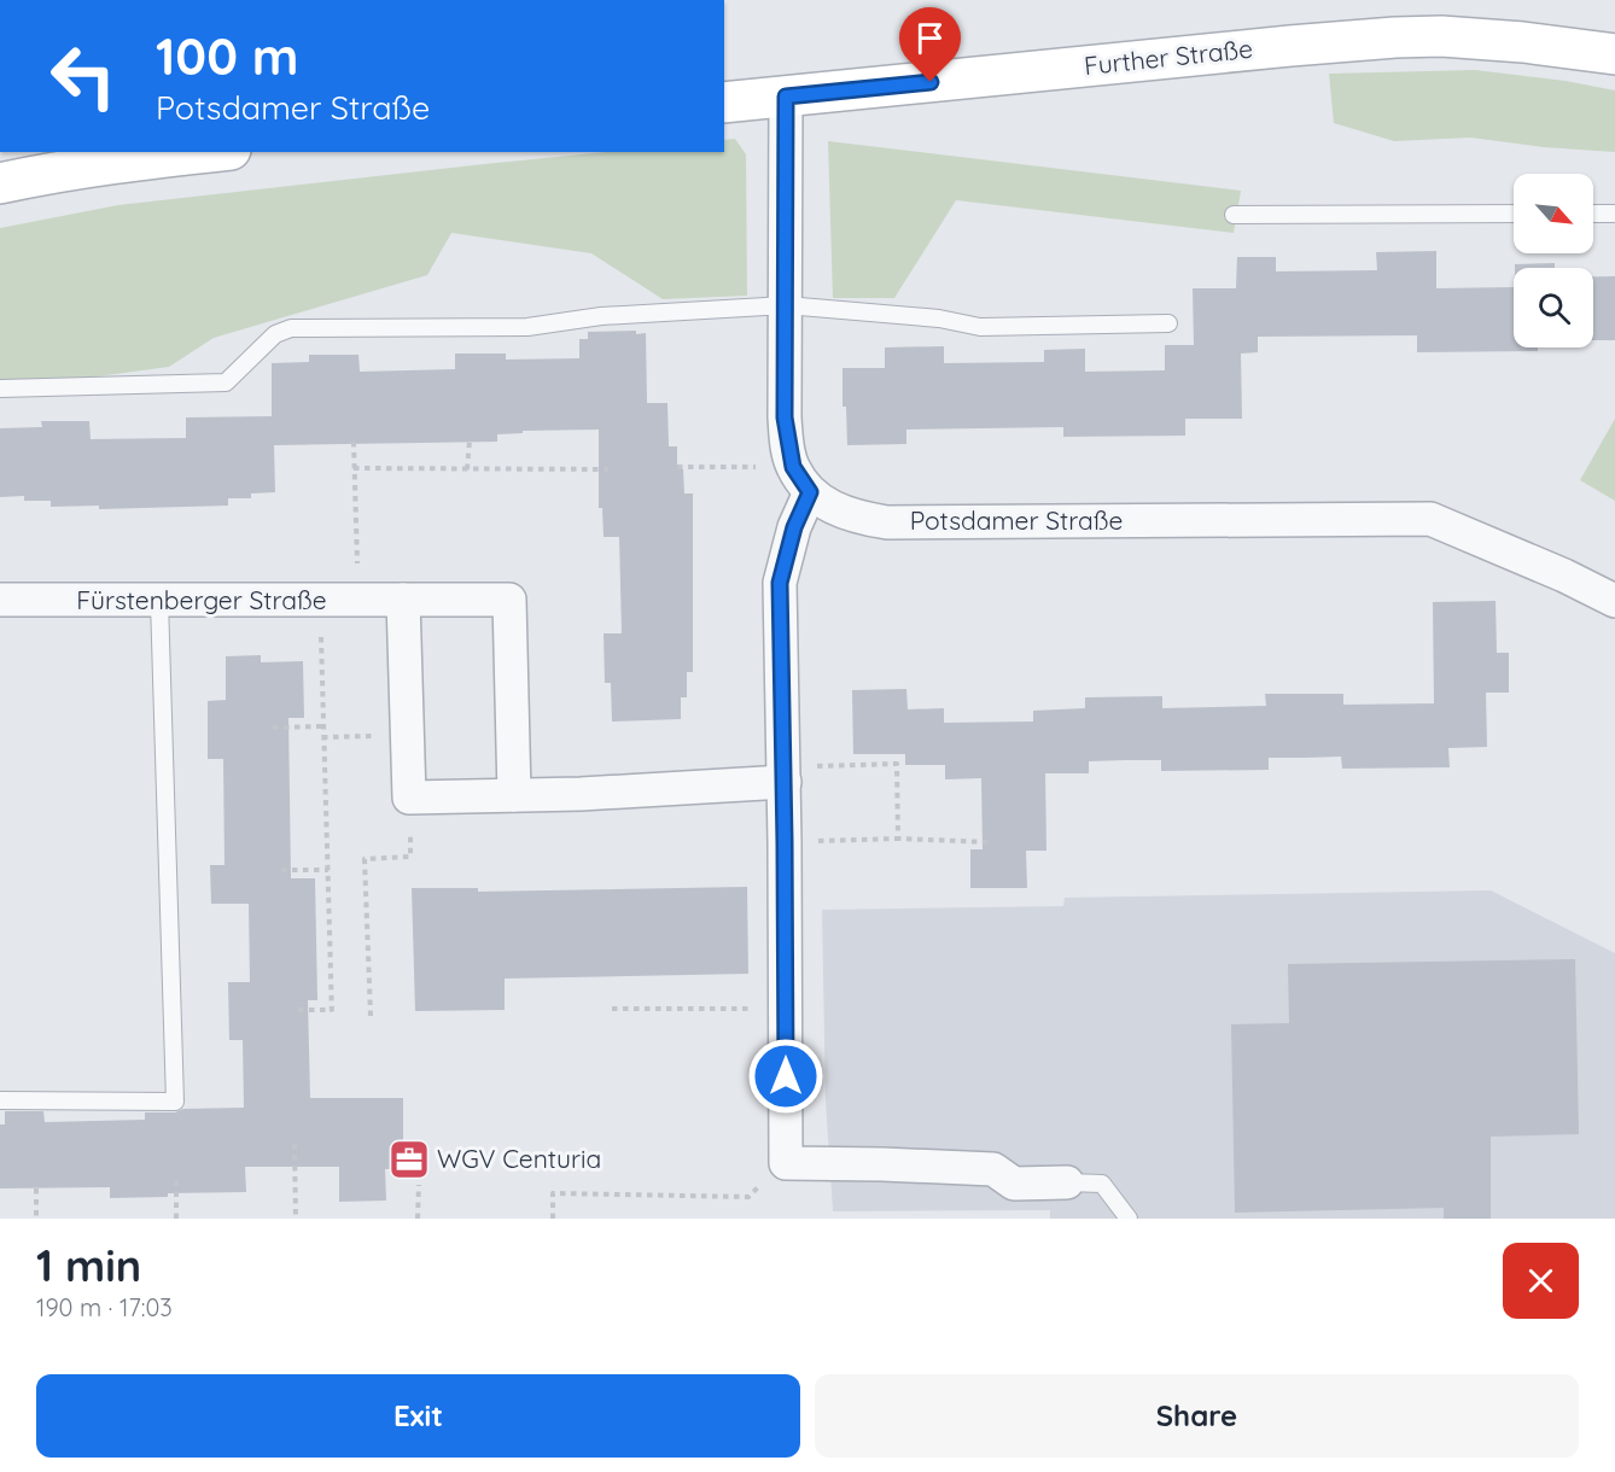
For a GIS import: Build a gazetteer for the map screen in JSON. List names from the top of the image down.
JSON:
{
  "streets": {
    "street": ["Further Straße", "Potsdamer Straße", "Fürstenberger Straße"]
  },
  "places": {
    "office": ["WGV Centuria"]
  },
  "north": "bottom right",
  "page": {
    "turn": ["100 m", "Potsdamer Straße"],
    "heading": ["1 min", "190 m · 17:03"],
    "buttons": ["Exit", "Share"]
  }
}
